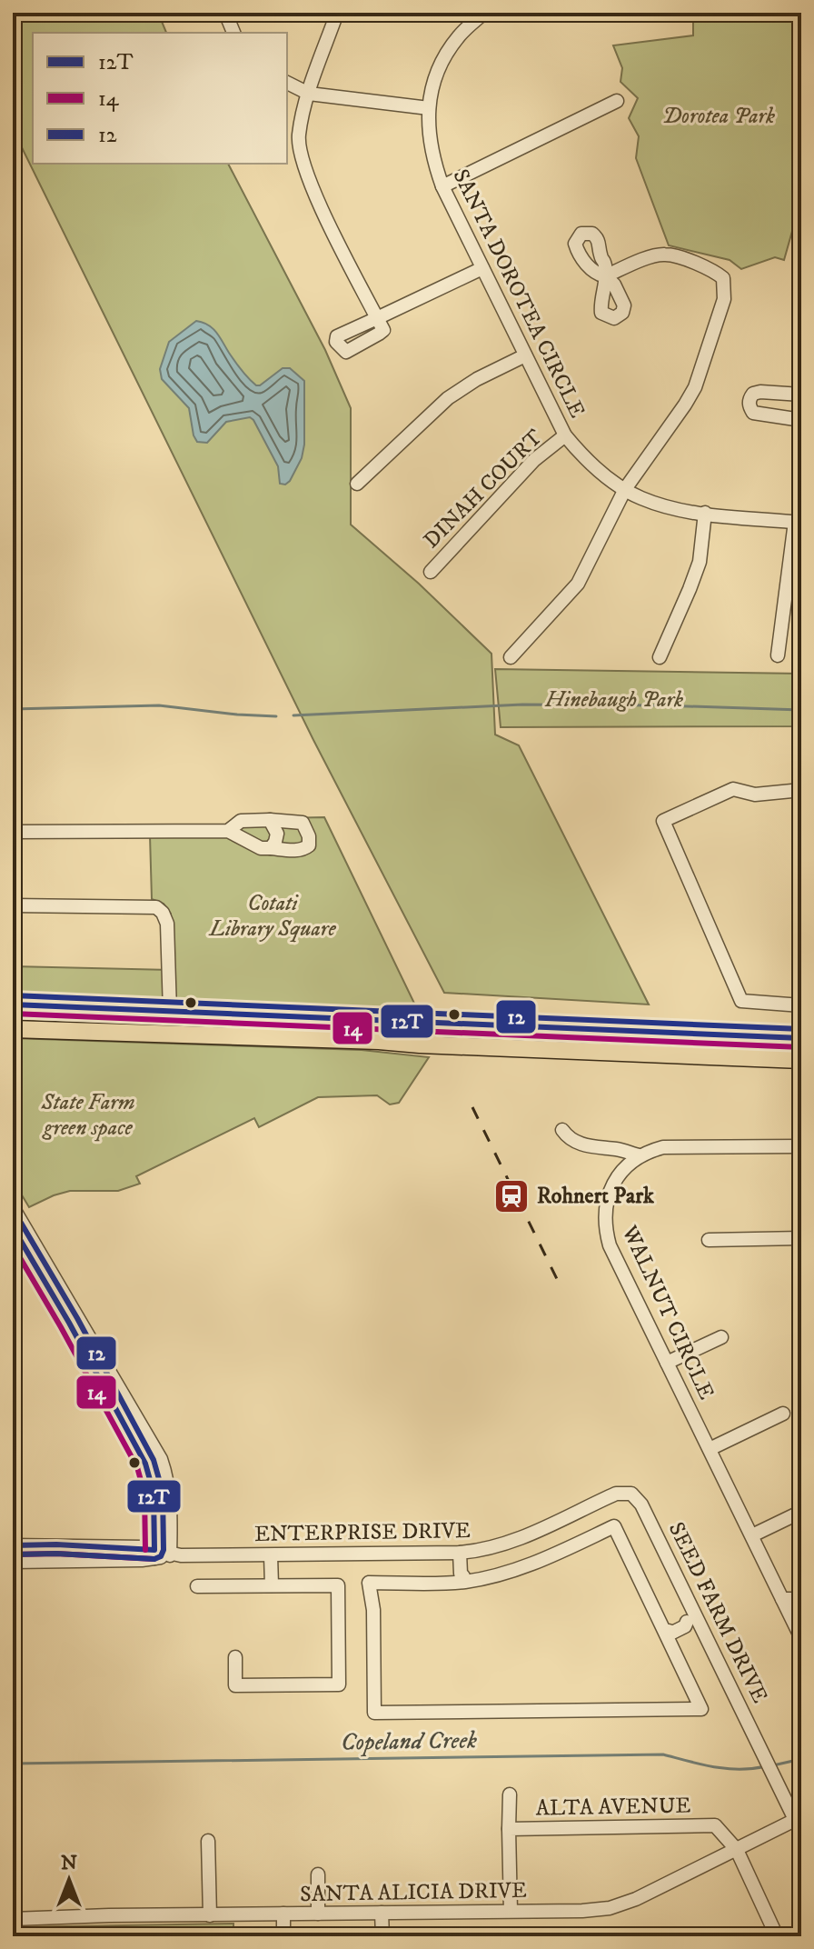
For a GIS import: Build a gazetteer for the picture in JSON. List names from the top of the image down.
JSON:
{
  "streets": {
    "street": [
      "SANTA DOROTEA CIRCLE",
      "DINAH COURT",
      "WALNUT CIRCLE",
      "ENTERPRISE DRIVE",
      "SEED FARM DRIVE",
      "ALTA AVENUE",
      "SANTA ALICIA DRIVE"
    ]
  },
  "crossings": [
    ["SANTA DOROTEA CIRCLE", "DINAH COURT"],
    ["ENTERPRISE DRIVE", "SEED FARM DRIVE"],
    ["SEED FARM DRIVE", "SANTA ALICIA DRIVE"],
    ["ALTA AVENUE", "SANTA ALICIA DRIVE"]
  ],
  "water": ["Copeland Creek"],
  "parks": [
    "Dorotea Park",
    "Hinebaugh Park",
    "Cotati Library Square",
    "State Farm green space"
  ],
  "places": {
    "station": ["Rohnert Park"]
  },
  "lines": ["transit line 12", "transit line 12T", "transit line 14"],
  "legend": ["12T", "14", "12"],
  "north": "top"
}
